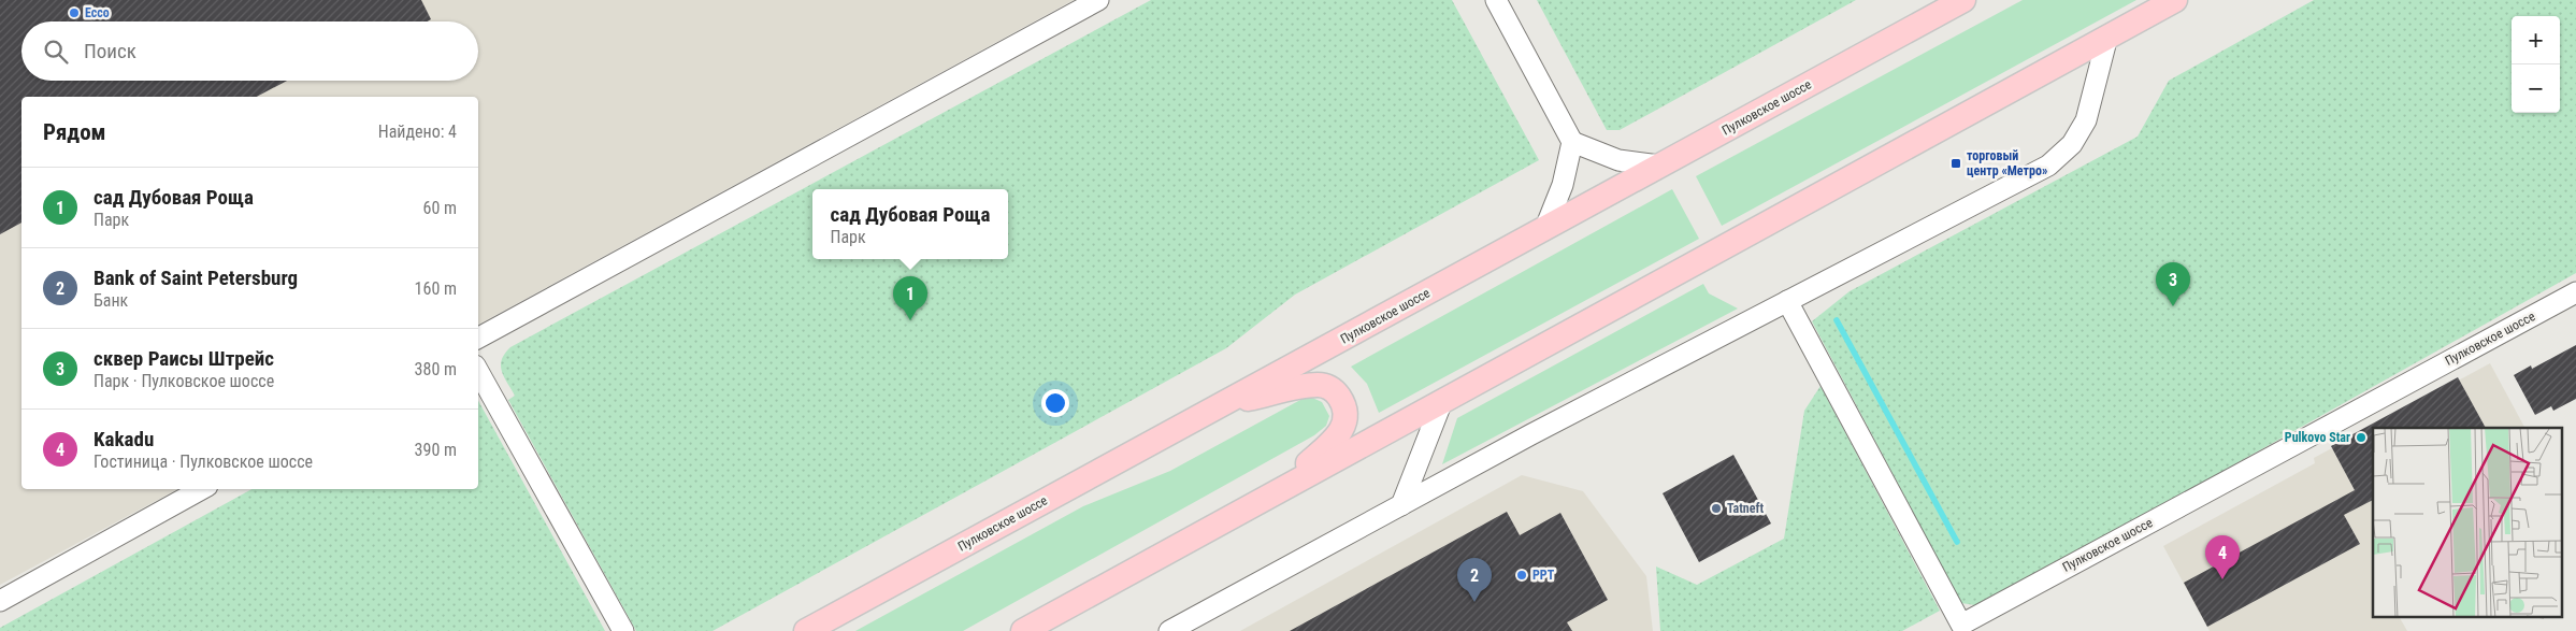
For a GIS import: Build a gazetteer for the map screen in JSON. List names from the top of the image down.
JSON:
{
  "streets": {
    "main road": ["Пулковское шоссе"]
  },
  "places": {
    "other": [
      "Ecco",
      "Pulkovo Star",
      "Tatneft",
      "РРТ"
    ],
    "transit": ["торговый центр «Метро»"]
  },
  "page": {
    "map_buttons": ["+", "−"],
    "search": "Поиск",
    "heading": ["Рядом", "Найдено: 4"],
    "list": [
      {
        "mark": "1",
        "name": "сад Дубовая Роща",
        "note": "Парк",
        "value": "60 m"
      },
      {
        "mark": "2",
        "name": "Bank of Saint Petersburg",
        "note": "Банк",
        "value": "160 m"
      },
      {
        "mark": "3",
        "name": "сквер Раисы Штрейс",
        "note": "Парк · Пулковское шоссе",
        "value": "380 m"
      },
      {
        "mark": "4",
        "name": "Kakadu",
        "note": "Гостиница · Пулковское шоссе",
        "value": "390 m"
      }
    ],
    "popup": ["сад Дубовая Роща", "Парк"],
    "pins": [
      "3",
      "1",
      "4",
      "2"
    ]
  }
}
